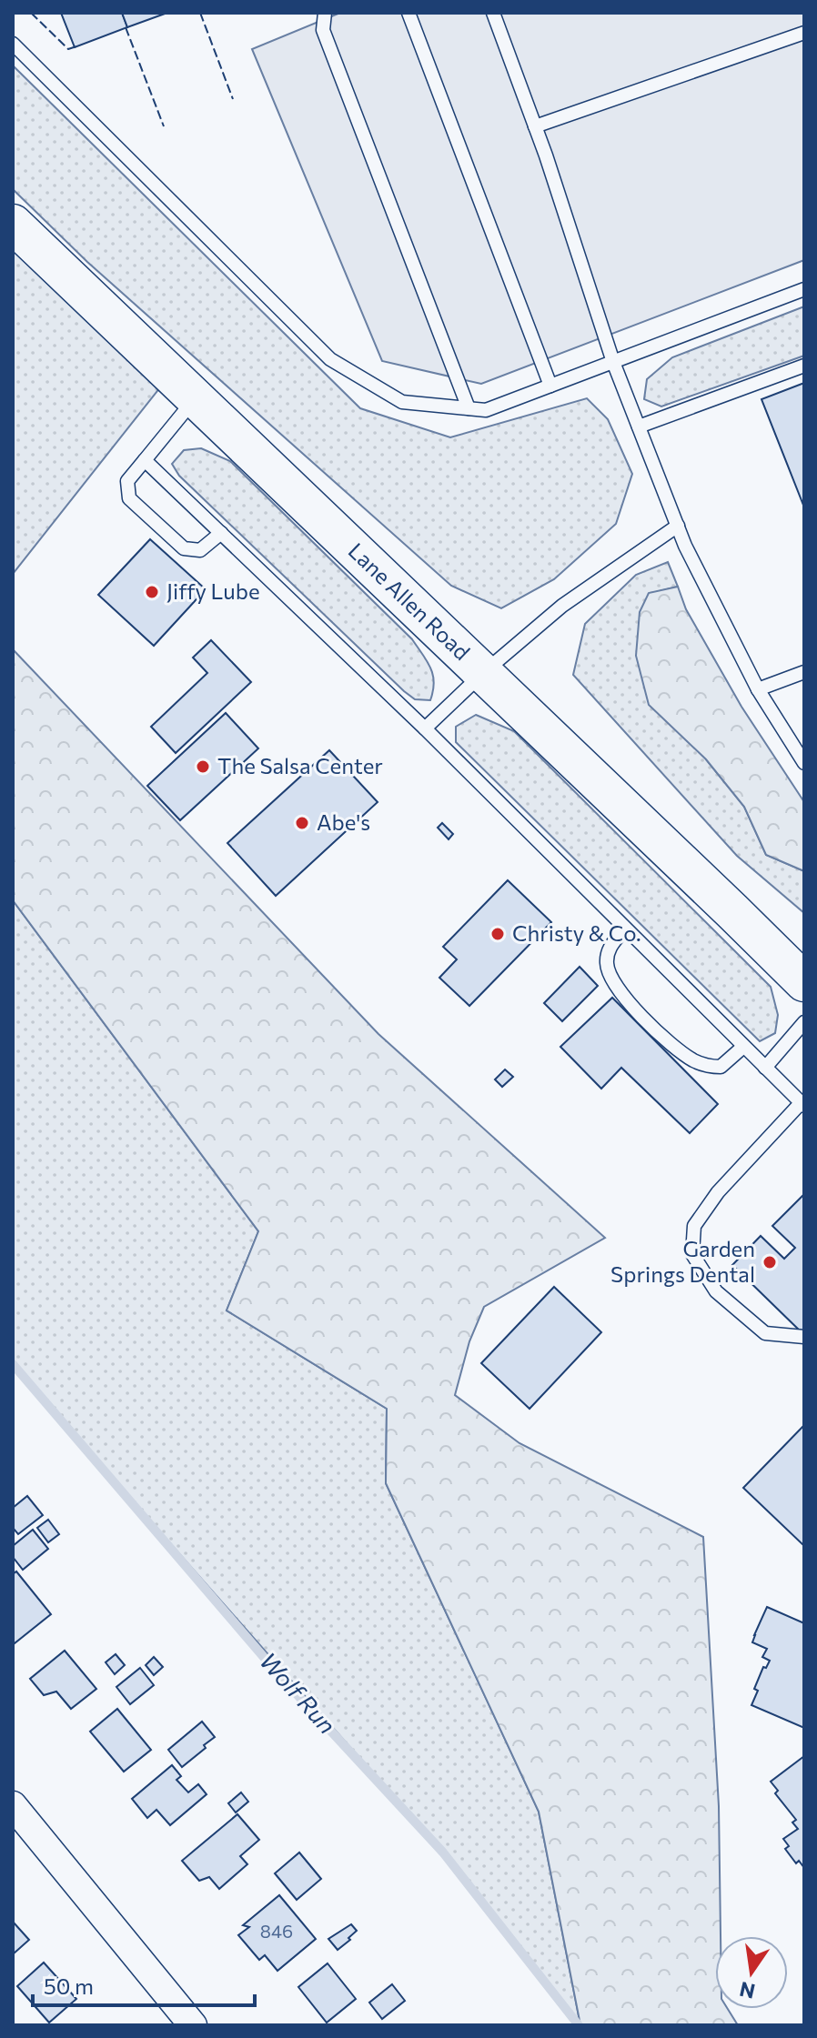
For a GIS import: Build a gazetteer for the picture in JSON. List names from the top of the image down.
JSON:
{
  "streets": {
    "main road": ["Lane Allen Road"]
  },
  "water": ["Wolf Run"],
  "places": [
    "Jiffy Lube",
    "The Salsa Center",
    "Abe's",
    "Christy & Co.",
    "Garden Springs Dental"
  ],
  "house_numbers": ["846"],
  "scale_bar": "50 m",
  "north": "bottom"
}
